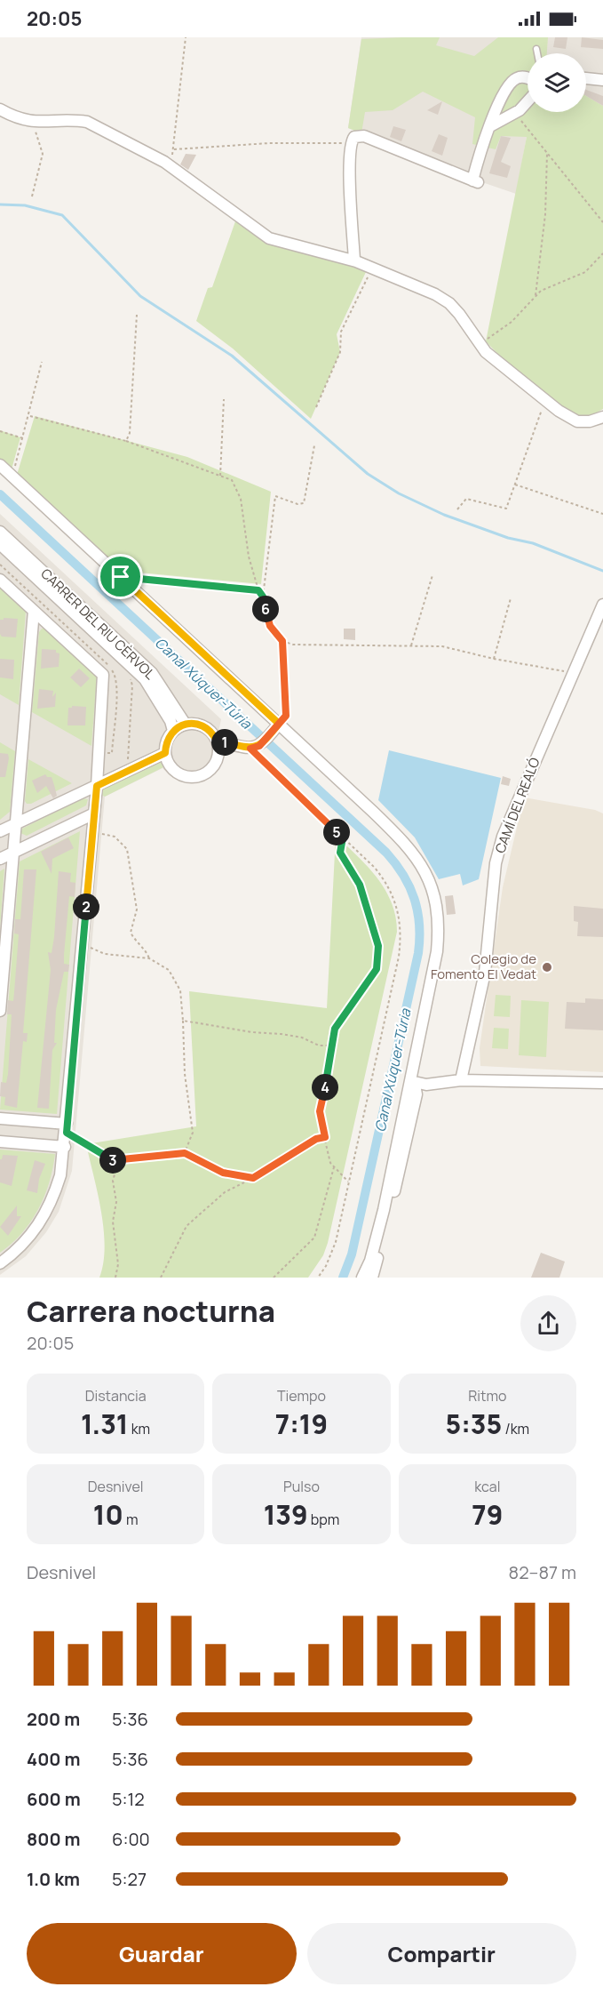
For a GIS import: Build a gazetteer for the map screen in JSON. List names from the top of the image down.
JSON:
{
  "streets": {
    "street": ["CARRER DEL RIU CÈRVOL", "CAMÍ DEL REALÓ"]
  },
  "water": ["Canal Xúquer-Túria"],
  "places": ["Colegio de Fomento El Vedat"],
  "page": {
    "status": "20:05",
    "pins": [
      "6",
      "1",
      "5",
      "2",
      "4",
      "3"
    ],
    "heading": ["Carrera nocturna", "20:05"],
    "stats": [
      ["Distancia", "1.31 km"],
      ["Tiempo", "7:19"],
      ["Ritmo", "5:35 /km"],
      ["Desnivel", "10 m"],
      ["Pulso", "139 bpm"],
      ["kcal", "79"]
    ],
    "chart": ["Desnivel", "82–87 m"],
    "list": [
      {
        "name": "200 m",
        "note": "5:36"
      },
      {
        "name": "400 m",
        "note": "5:36"
      },
      {
        "name": "600 m",
        "note": "5:12"
      },
      {
        "name": "800 m",
        "note": "6:00"
      },
      {
        "name": "1.0 km",
        "note": "5:27"
      }
    ],
    "buttons": ["Guardar", "Compartir"]
  }
}
